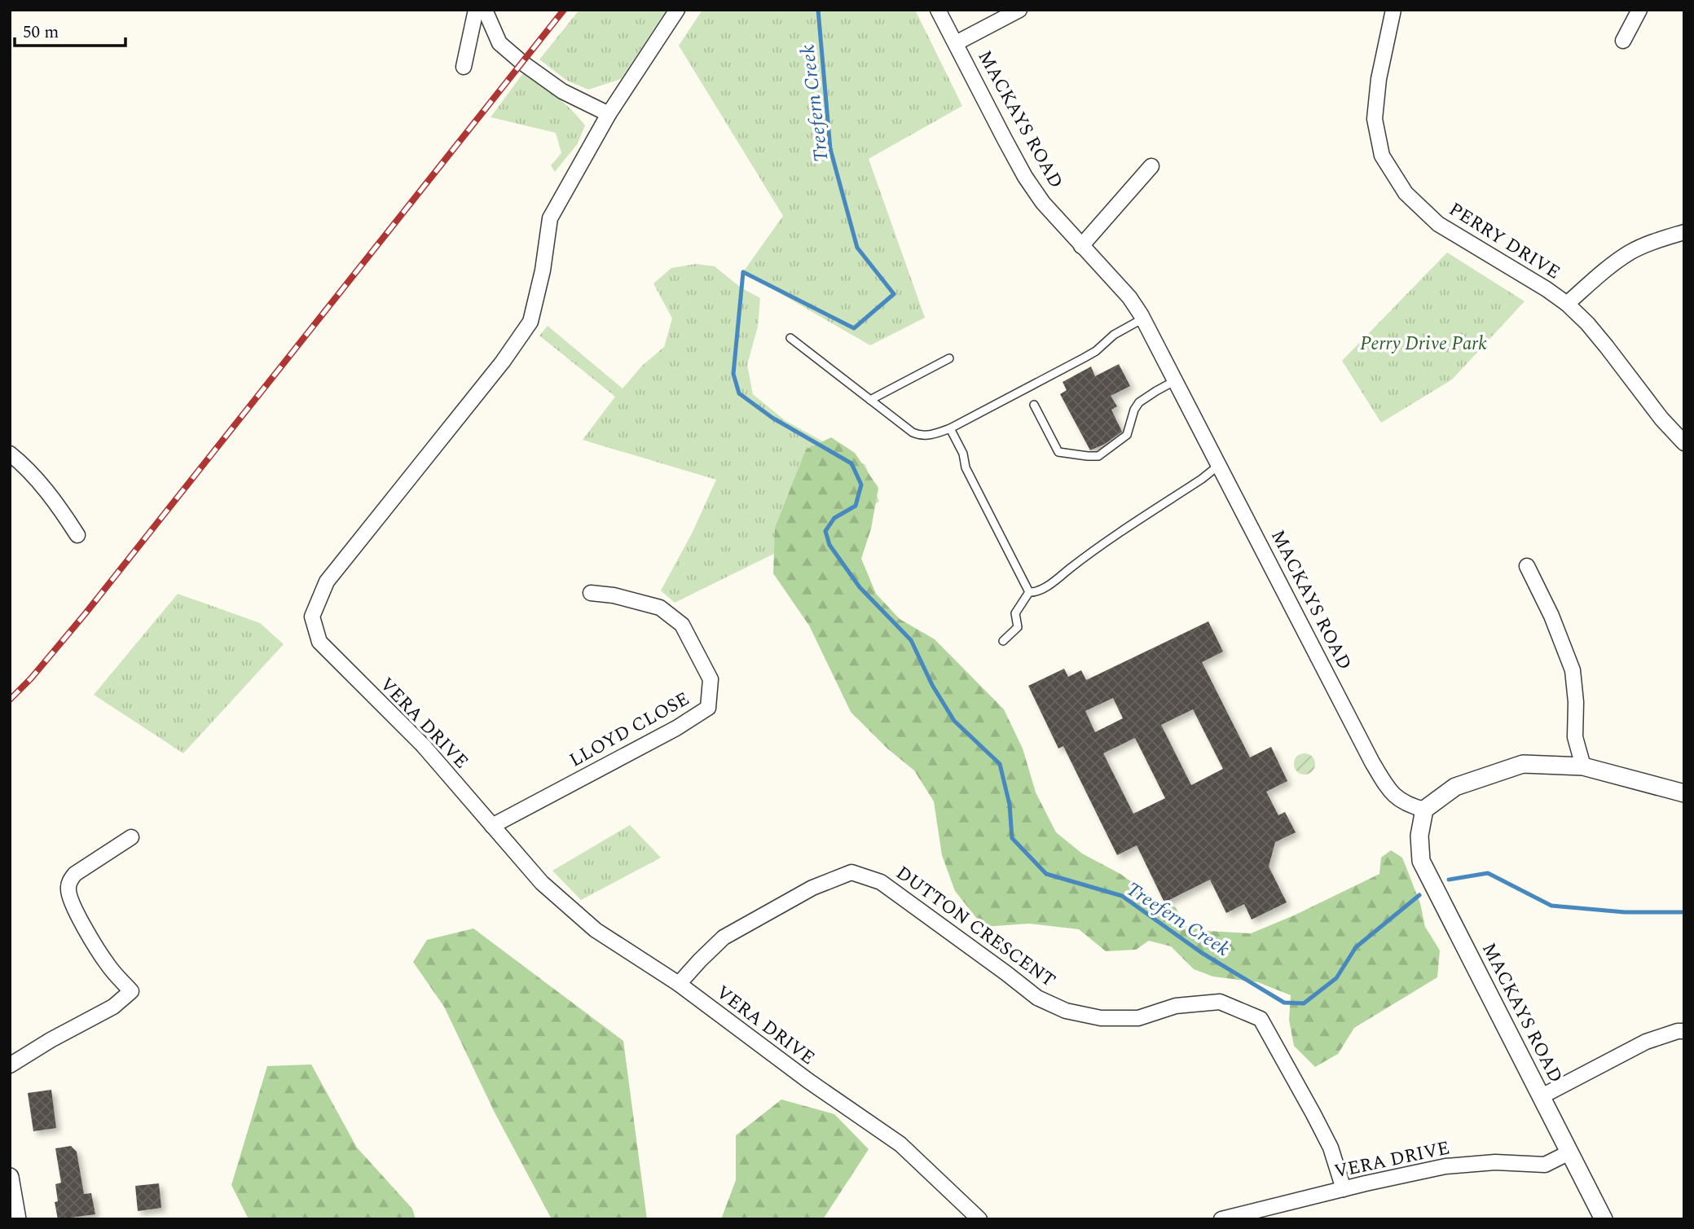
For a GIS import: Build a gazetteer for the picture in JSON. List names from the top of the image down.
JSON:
{
  "streets": {
    "street": [
      "MACKAYS ROAD",
      "PERRY DRIVE",
      "VERA DRIVE",
      "LLOYD CLOSE",
      "DUTTON CRESCENT"
    ]
  },
  "crossings": [
    ["MACKAYS ROAD", "VERA DRIVE"],
    ["VERA DRIVE", "LLOYD CLOSE"],
    ["VERA DRIVE", "DUTTON CRESCENT"]
  ],
  "water": ["Treefern Creek"],
  "parks": ["Perry Drive Park"],
  "scale_bar": "50 m"
}
